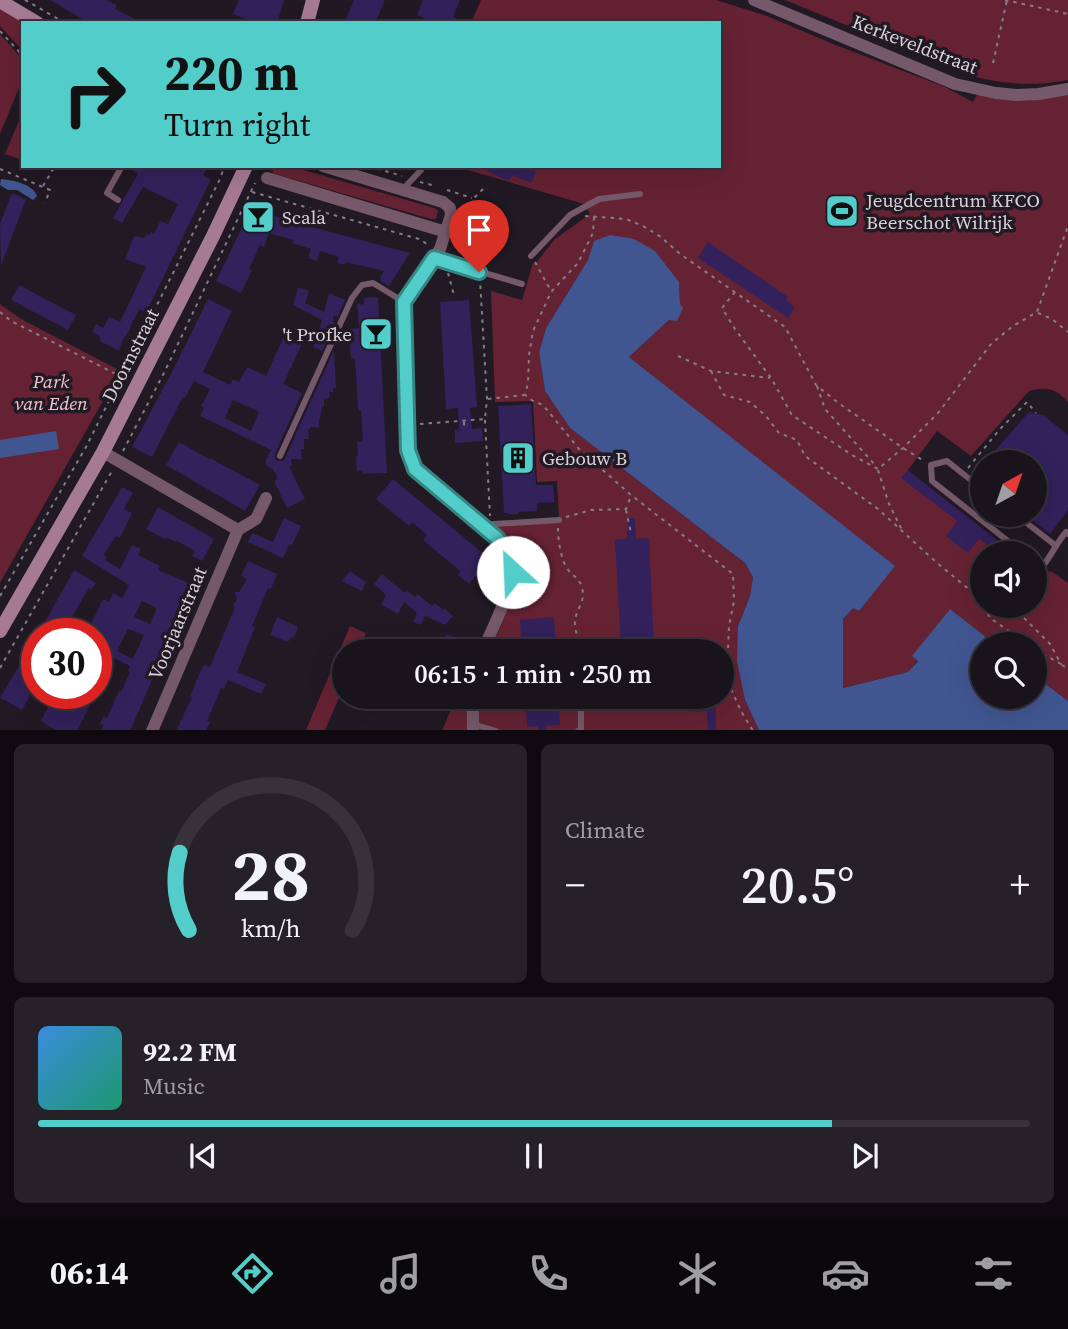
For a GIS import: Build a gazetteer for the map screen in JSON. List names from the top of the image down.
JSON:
{
  "streets": {
    "street": ["Kerkeveldstraat", "Doornstraat", "Voorjaarstraat"]
  },
  "parks": ["Park van Eden"],
  "places": {
    "sports": ["Jeugdcentrum KFCO Beerschot Wilrijk"],
    "bar": ["Scala", "'t Profke"],
    "building": ["Gebouw B"]
  },
  "north": "top right",
  "page": {
    "turn": ["220 m", "Turn right"],
    "limit": "30",
    "trip": "06:15 · 1 min · 250 m",
    "tile": "Climate",
    "heat": ["−", "20.5°", "+"],
    "song": ["92.2 FM", "Music"],
    "tabs": "06:14",
    "gauge": ["28", "km/h"]
  }
}
